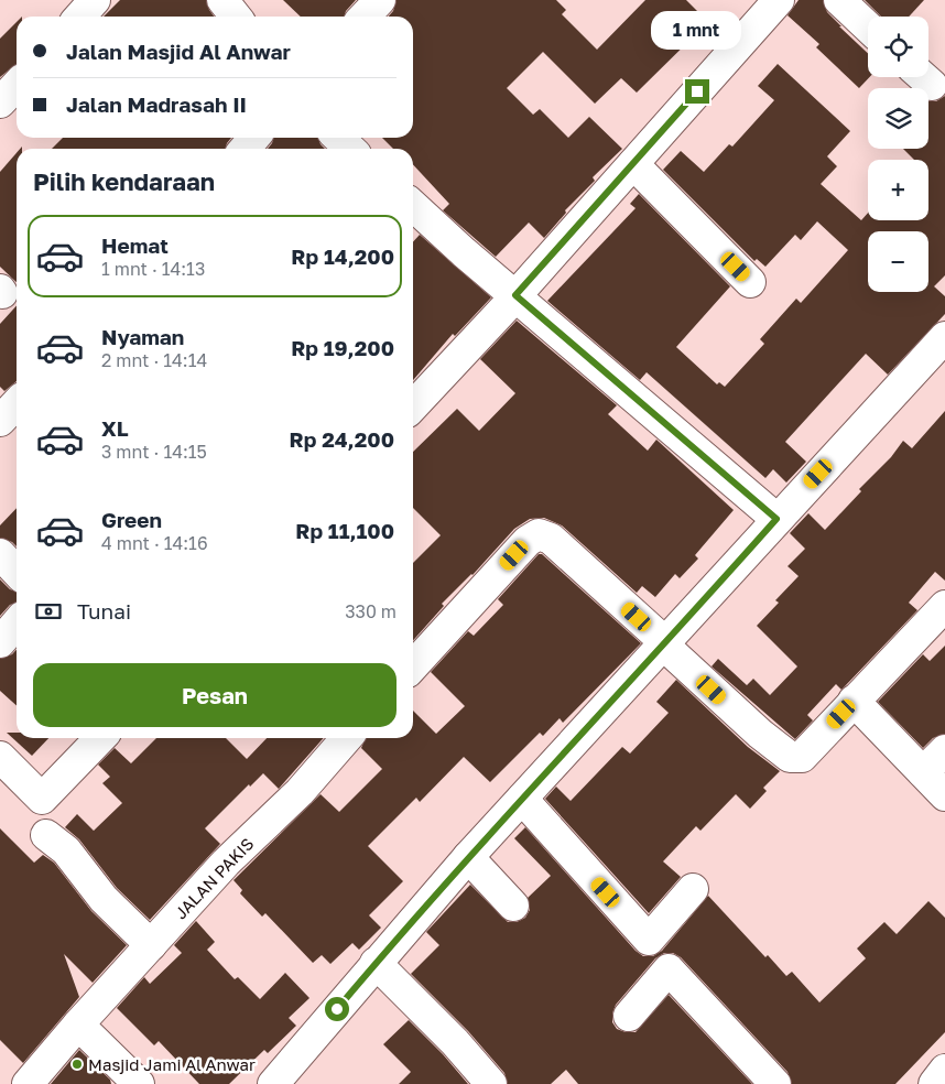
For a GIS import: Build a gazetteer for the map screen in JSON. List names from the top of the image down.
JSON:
{
  "streets": {
    "street": ["JALAN PAKIS"]
  },
  "places": ["Masjid Jami Al Anwar"],
  "page": {
    "bubble": "1 mnt",
    "map_buttons": ["+", "−"],
    "banner": ["Jalan Masjid Al Anwar", "Jalan Madrasah II"],
    "heading": "Pilih kendaraan",
    "list": [
      {
        "name": "Hemat",
        "note": "1 mnt · 14:13",
        "value": "Rp 14,200"
      },
      {
        "name": "Nyaman",
        "note": "2 mnt · 14:14",
        "value": "Rp 19,200"
      },
      {
        "name": "XL",
        "note": "3 mnt · 14:15",
        "value": "Rp 24,200"
      },
      {
        "name": "Green",
        "note": "4 mnt · 14:16",
        "value": "Rp 11,100"
      }
    ],
    "pay": ["Tunai", "330 m"],
    "buttons": "Pesan"
  }
}
